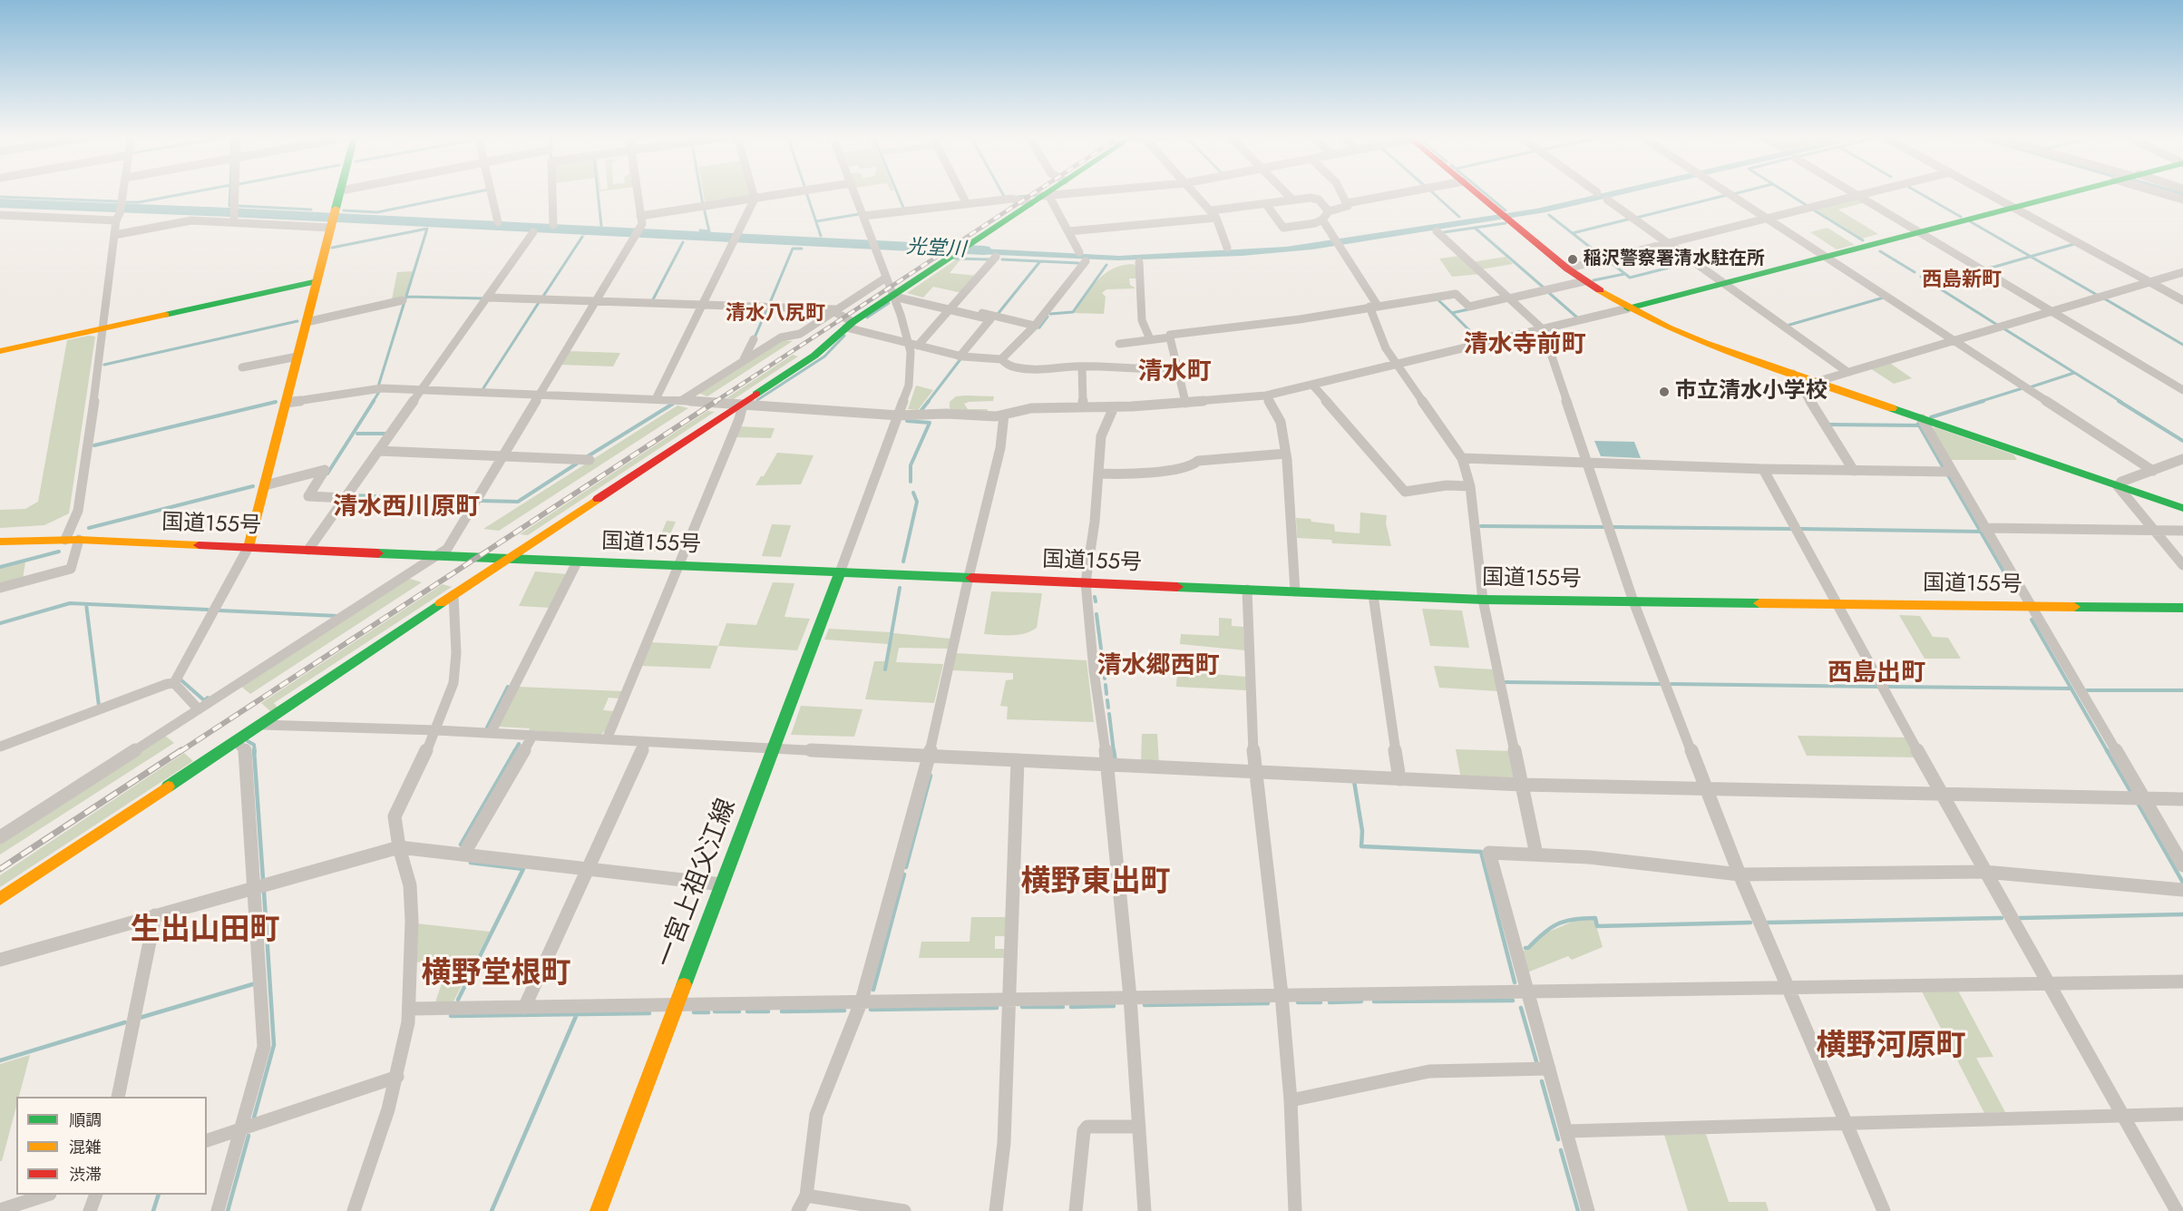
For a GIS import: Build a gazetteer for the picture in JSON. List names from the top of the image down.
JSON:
{
  "streets": {
    "main road": ["国道155号", "一宮上祖父江線"]
  },
  "crossings": [
    ["国道155号", "一宮上祖父江線"]
  ],
  "districts": [
    "西島新町",
    "清水八尻町",
    "清水寺前町",
    "清水町",
    "清水西川原町",
    "清水郷西町",
    "西島出町",
    "横野東出町",
    "生出山田町",
    "横野堂根町",
    "横野河原町"
  ],
  "water": ["光堂川"],
  "places": ["稲沢警察署清水駐在所", "市立清水小学校"],
  "legend": ["順調", "混雑", "渋滞"]
}
